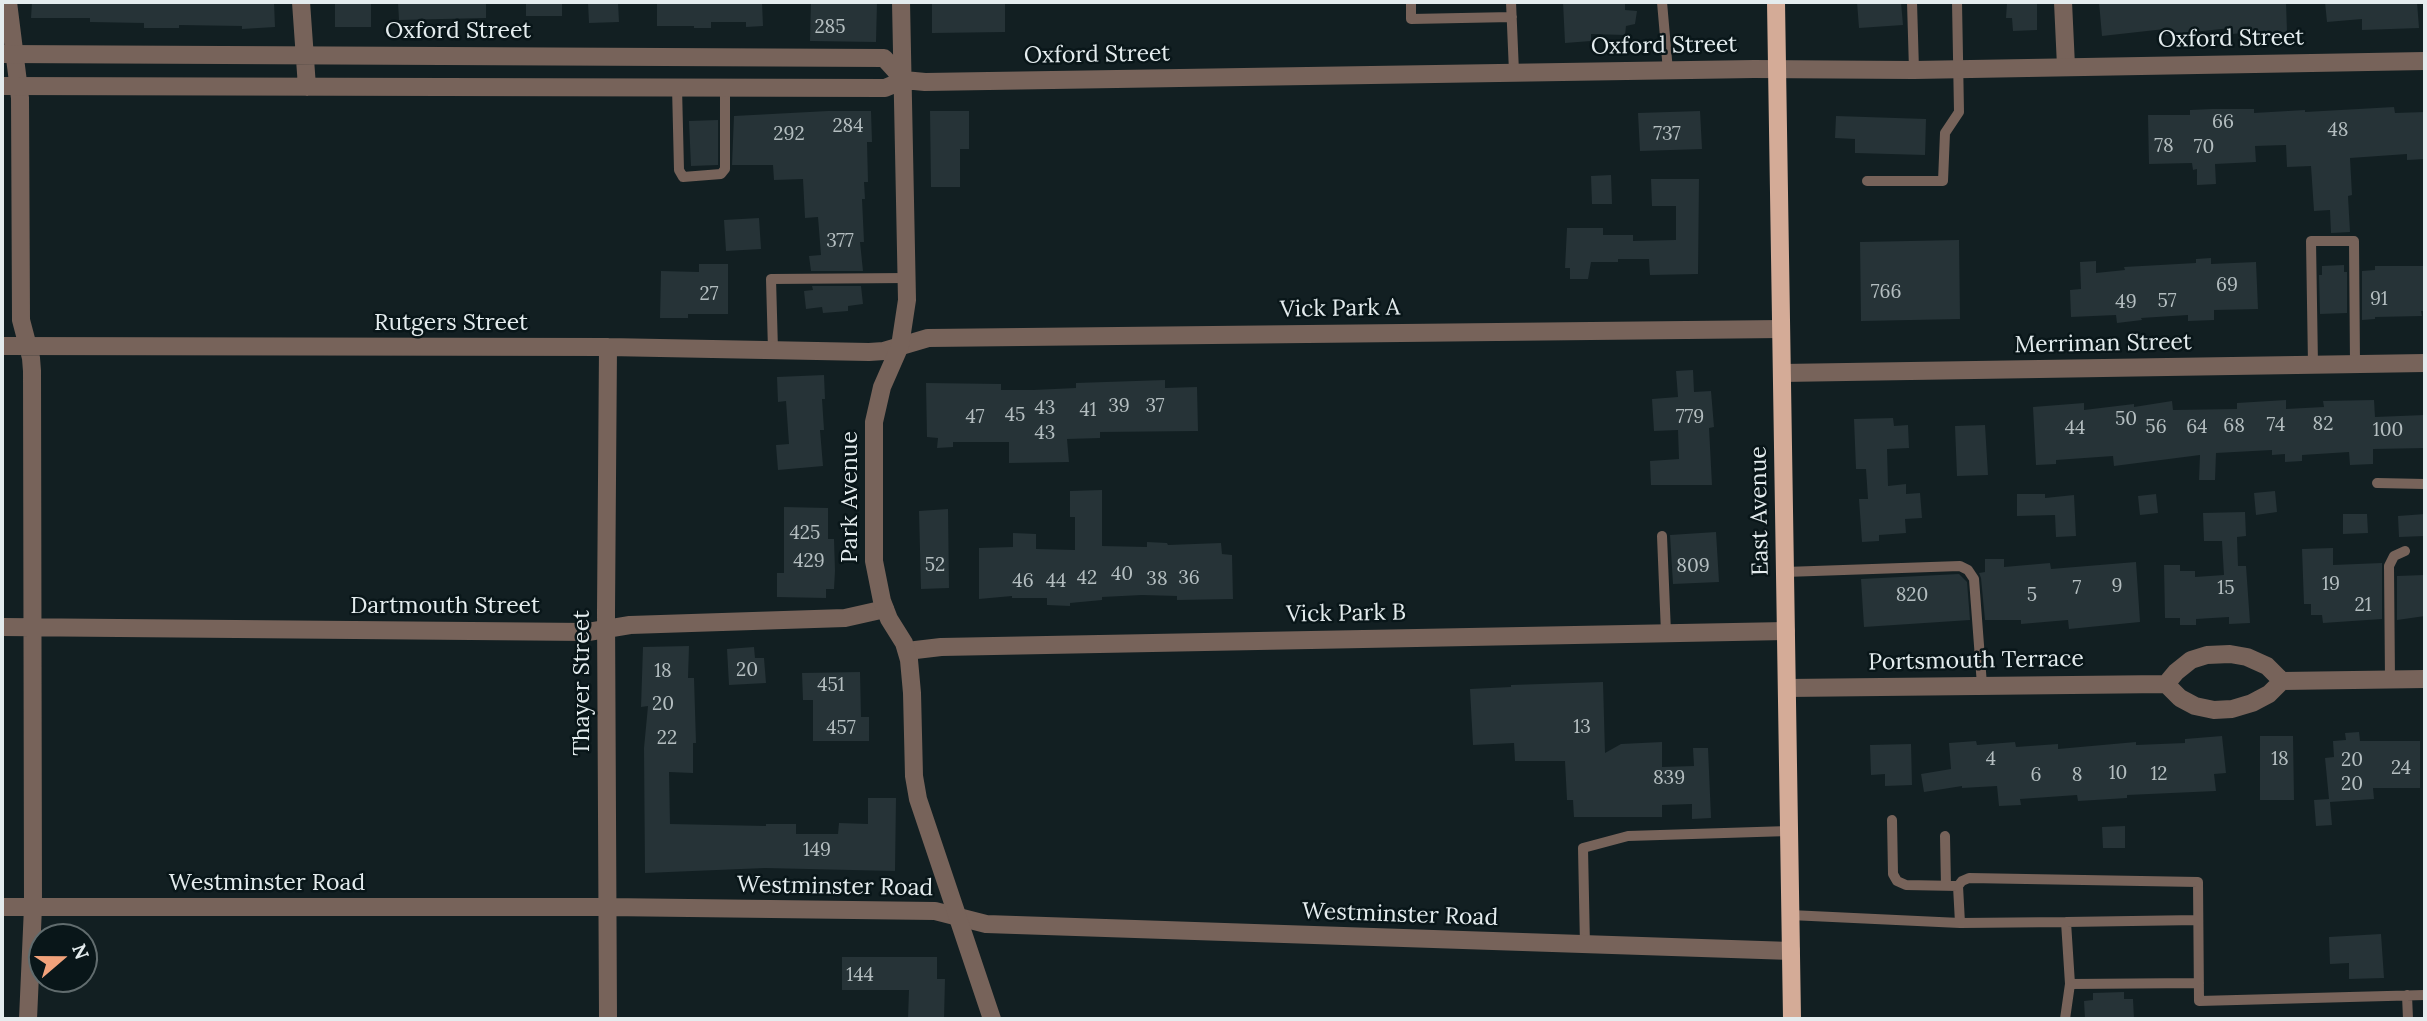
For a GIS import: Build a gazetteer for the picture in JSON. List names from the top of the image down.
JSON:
{
  "streets": {
    "main road": ["East Avenue"],
    "street": [
      "Oxford Street",
      "Vick Park A",
      "Rutgers Street",
      "Merriman Street",
      "Park Avenue",
      "Dartmouth Street",
      "Vick Park B",
      "Portsmouth Terrace",
      "Thayer Street",
      "Westminster Road"
    ]
  },
  "crossings": [
    ["Oxford Street", "Park Avenue"],
    ["Oxford Street", "East Avenue"],
    ["Vick Park A", "Rutgers Street"],
    ["Vick Park A", "Park Avenue"],
    ["Vick Park A", "East Avenue"],
    ["Rutgers Street", "Park Avenue"],
    ["Rutgers Street", "Thayer Street"],
    ["Merriman Street", "East Avenue"],
    ["Park Avenue", "Dartmouth Street"],
    ["Park Avenue", "Vick Park B"],
    ["Park Avenue", "Westminster Road"],
    ["East Avenue", "Vick Park B"],
    ["East Avenue", "Portsmouth Terrace"],
    ["East Avenue", "Westminster Road"],
    ["Dartmouth Street", "Thayer Street"],
    ["Thayer Street", "Westminster Road"]
  ],
  "house_numbers": [
    "285",
    "66",
    "284",
    "48",
    "292",
    "737",
    "78",
    "70",
    "377",
    "69",
    "766",
    "27",
    "91",
    "57",
    "49",
    "39",
    "37",
    "43",
    "41",
    "45",
    "47",
    "779",
    "50",
    "82",
    "74",
    "68",
    "56",
    "64",
    "44",
    "100",
    "43",
    "425",
    "429",
    "52",
    "809",
    "40",
    "42",
    "36",
    "38",
    "46",
    "44",
    "19",
    "9",
    "7",
    "15",
    "820",
    "5",
    "21",
    "20",
    "18",
    "451",
    "20",
    "13",
    "457",
    "22",
    "4",
    "18",
    "20",
    "24",
    "10",
    "12",
    "6",
    "8",
    "839",
    "20",
    "149",
    "144"
  ],
  "north": "right"
}
